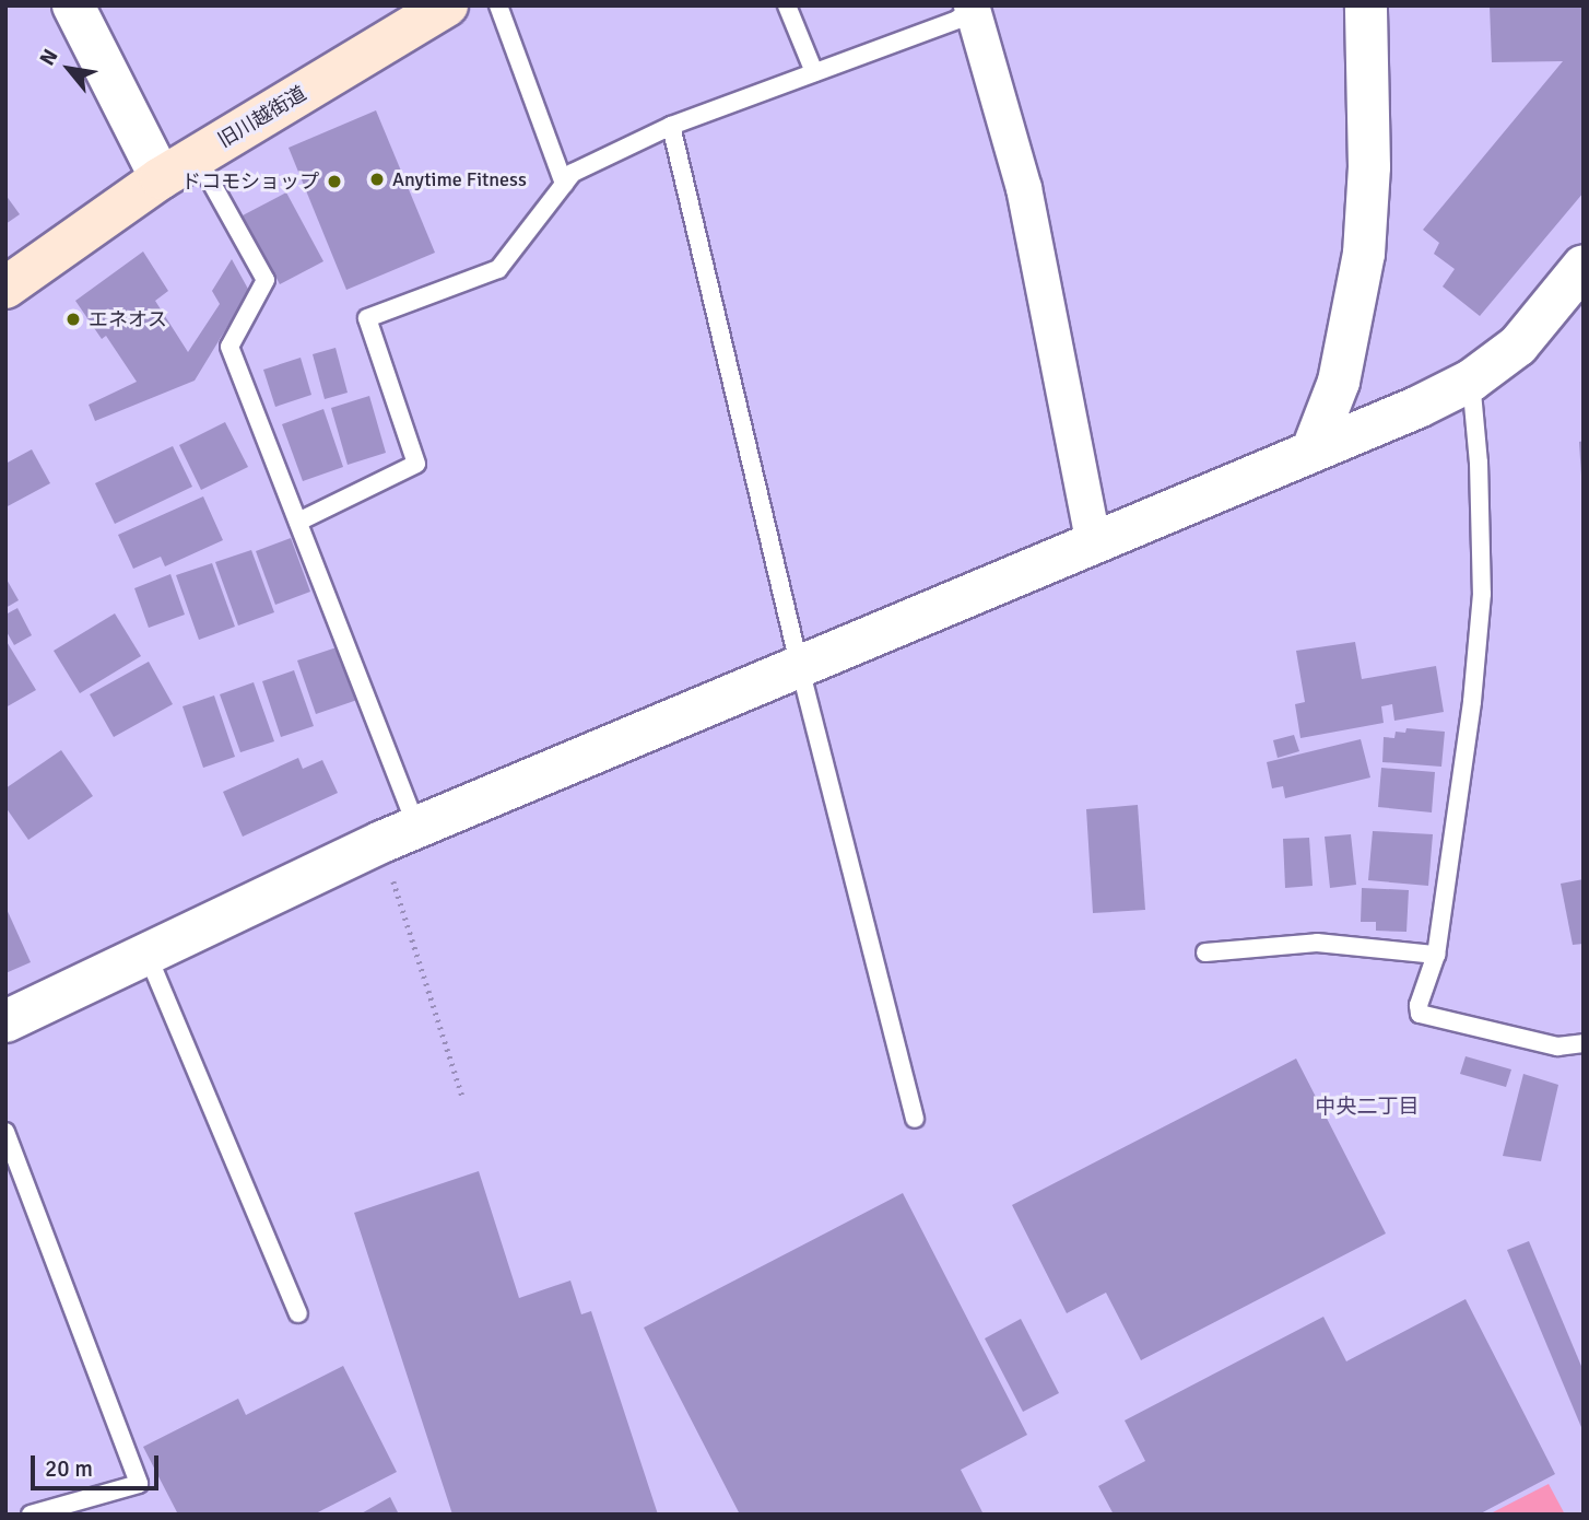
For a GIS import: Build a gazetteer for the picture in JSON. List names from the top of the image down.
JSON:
{
  "streets": {
    "main road": ["旧川越街道"]
  },
  "districts": ["中央二丁目"],
  "places": ["Anytime Fitness", "ドコモショップ", "エネオス"],
  "scale_bar": "20 m",
  "north": "top left"
}
